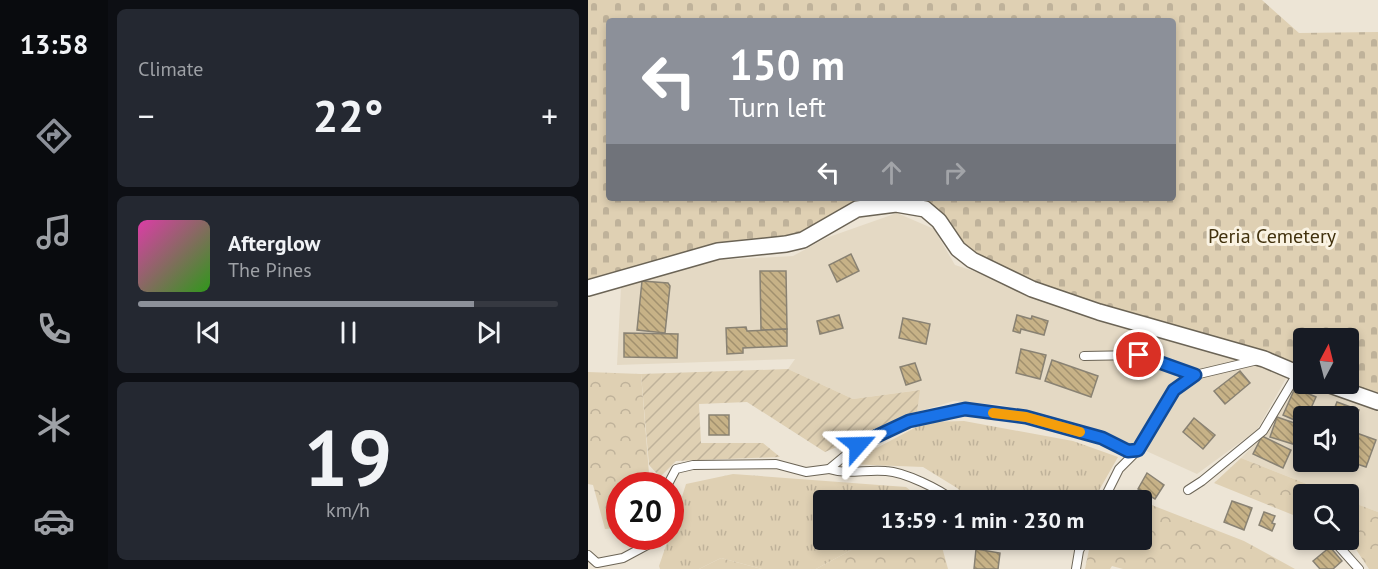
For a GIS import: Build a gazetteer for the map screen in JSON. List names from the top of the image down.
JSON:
{
  "parks": ["Peria Cemetery"],
  "north": "top",
  "page": {
    "tabs": "13:58",
    "tile": [
      "Climate",
      ["19", "km/h"]
    ],
    "turn": ["150 m", "Turn left"],
    "heat": ["−", "22°", "+"],
    "song": ["Afterglow", "The Pines"],
    "limit": "20",
    "trip": "13:59 · 1 min · 230 m"
  }
}
